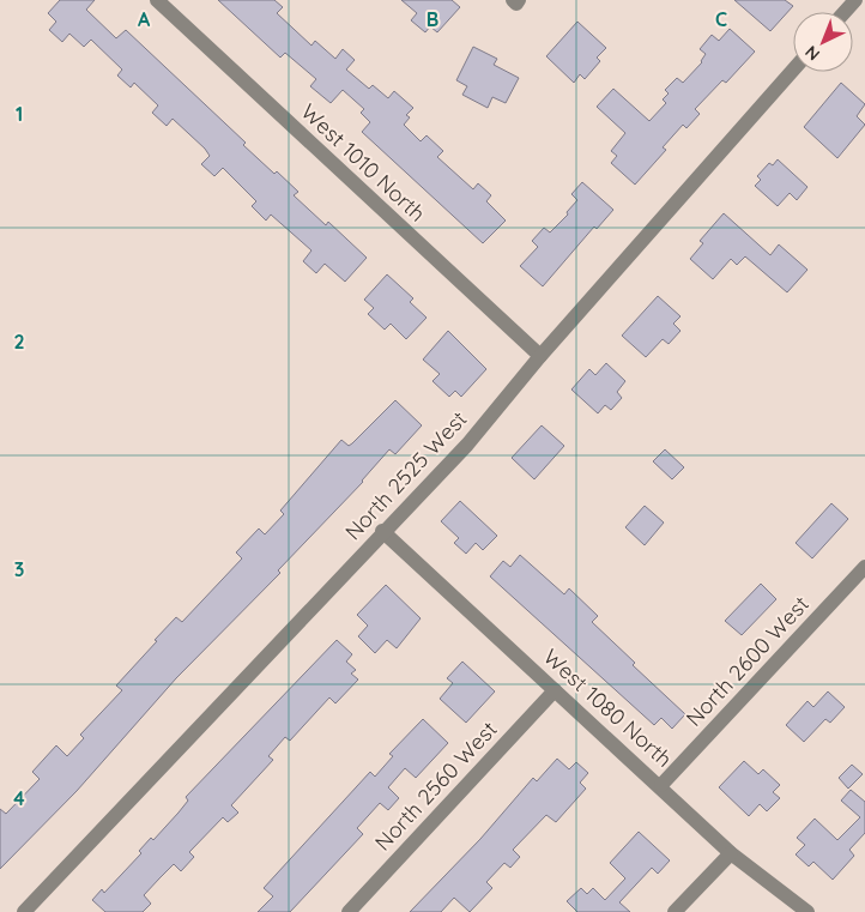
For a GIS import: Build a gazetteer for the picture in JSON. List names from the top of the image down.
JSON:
{
  "streets": {
    "street": [
      "West 1010 North",
      "North 2525 West",
      "North 2600 West",
      "West 1080 North",
      "North 2560 West"
    ]
  },
  "crossings": [
    ["West 1010 North", "North 2525 West"],
    ["North 2525 West", "West 1080 North"],
    ["North 2600 West", "West 1080 North"],
    ["West 1080 North", "North 2560 West"]
  ],
  "north": "bottom left",
  "grid": {
    "columns": ["A", "B", "C"],
    "rows": [
      "1",
      "2",
      "3",
      "4"
    ]
  }
}
